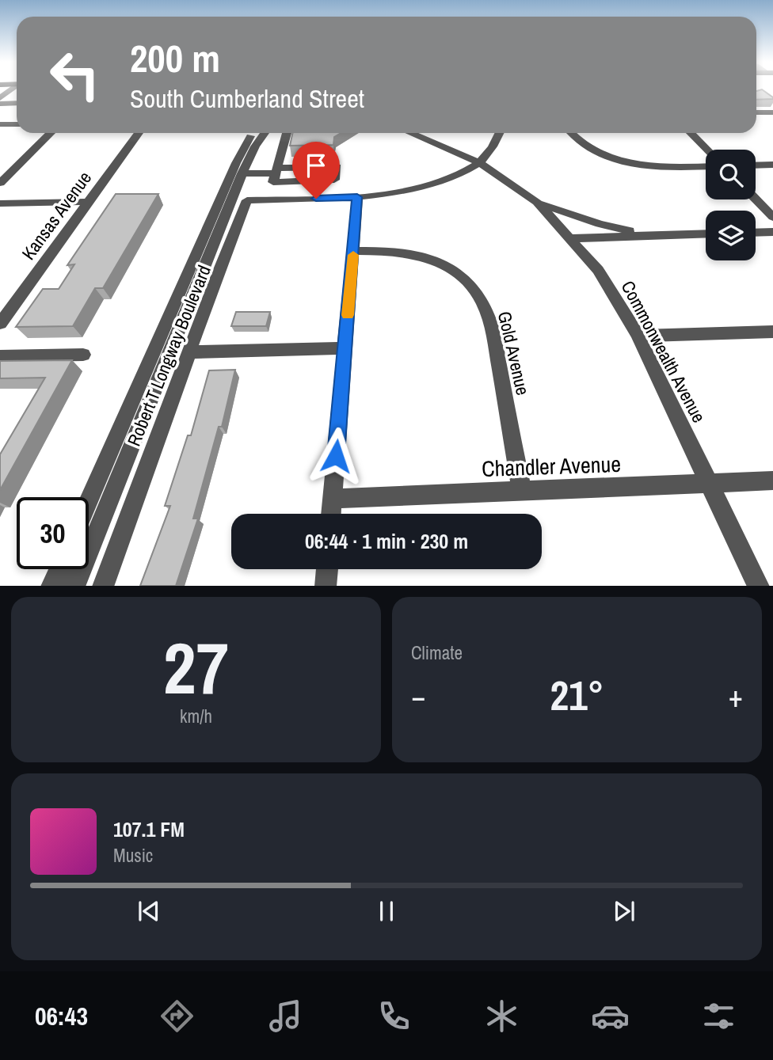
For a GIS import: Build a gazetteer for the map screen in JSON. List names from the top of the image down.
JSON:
{
  "streets": {
    "street": [
      "Kansas Avenue",
      "Commonwealth Avenue",
      "Gold Avenue",
      "Robert T Longway Boulevard",
      "Chandler Avenue"
    ]
  },
  "crossings": [
    ["Commonwealth Avenue", "Chandler Avenue"],
    ["Gold Avenue", "Chandler Avenue"]
  ],
  "page": {
    "turn": ["200 m", "South Cumberland Street"],
    "limit": "30",
    "trip": "06:44 · 1 min · 230 m",
    "tile": [
      ["27", "km/h"],
      "Climate"
    ],
    "heat": ["−", "21°", "+"],
    "song": ["107.1 FM", "Music"],
    "tabs": "06:43"
  }
}
